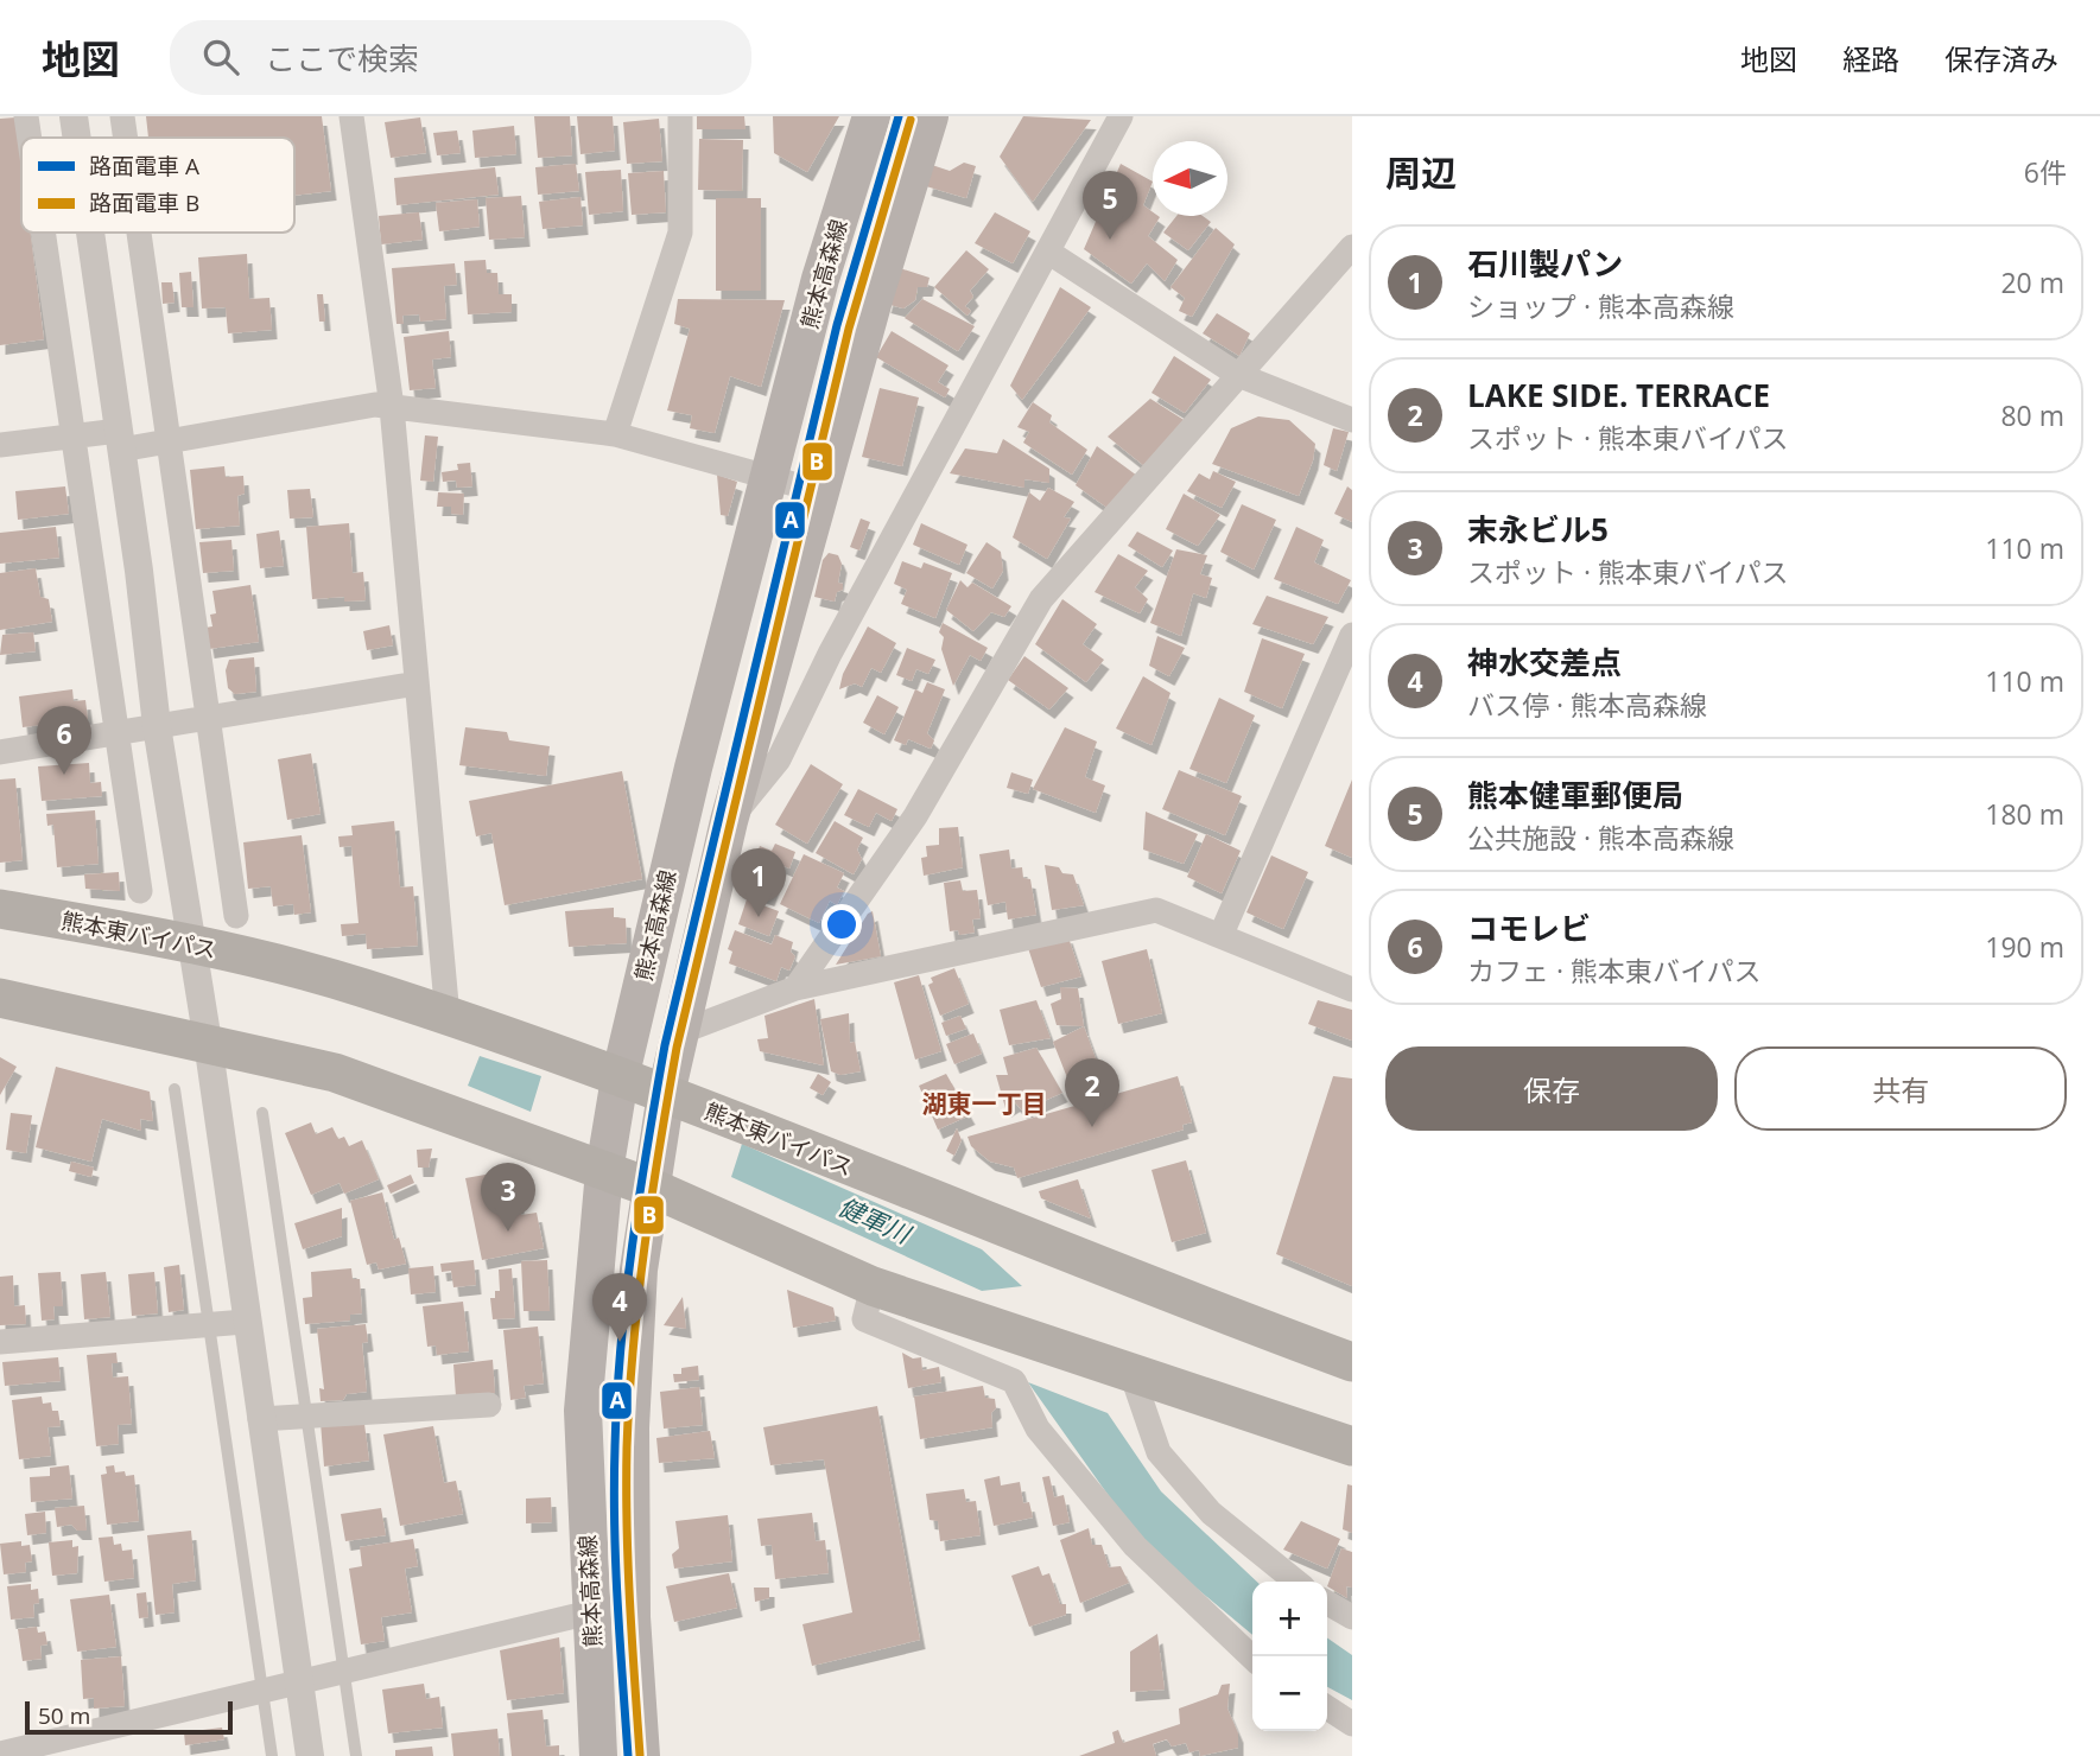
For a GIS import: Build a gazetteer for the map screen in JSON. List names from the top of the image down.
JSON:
{
  "streets": {
    "highway": ["熊本東バイパス"],
    "main road": ["熊本高森線"]
  },
  "crossings": [
    ["熊本高森線", "熊本東バイパス"]
  ],
  "districts": ["湖東一丁目"],
  "water": ["健軍川"],
  "lines": ["tram line A", "tram line B"],
  "legend": ["路面電車 A", "路面電車 B"],
  "scale_bar": "50 m",
  "north": "left",
  "page": {
    "header": "地図",
    "search": "ここで検索",
    "nav": ["地図", "経路", "保存済み"],
    "heading": ["周辺", "6件"],
    "pins": [
      "5",
      "6",
      "1",
      "2",
      "3",
      "4"
    ],
    "list": [
      {
        "mark": "1",
        "name": "石川製パン",
        "note": "ショップ · 熊本高森線",
        "value": "20 m"
      },
      {
        "mark": "2",
        "name": "LAKE SIDE. TERRACE",
        "note": "スポット · 熊本東バイパス",
        "value": "80 m"
      },
      {
        "mark": "3",
        "name": "末永ビル5",
        "note": "スポット · 熊本東バイパス",
        "value": "110 m"
      },
      {
        "mark": "4",
        "name": "神水交差点",
        "note": "バス停 · 熊本高森線",
        "value": "110 m"
      },
      {
        "mark": "5",
        "name": "熊本健軍郵便局",
        "note": "公共施設 · 熊本高森線",
        "value": "180 m"
      },
      {
        "mark": "6",
        "name": "コモレビ",
        "note": "カフェ · 熊本東バイパス",
        "value": "190 m"
      }
    ],
    "buttons": ["保存", "共有"],
    "map_buttons": ["+", "−"],
    "scale": "50 m"
  }
}
